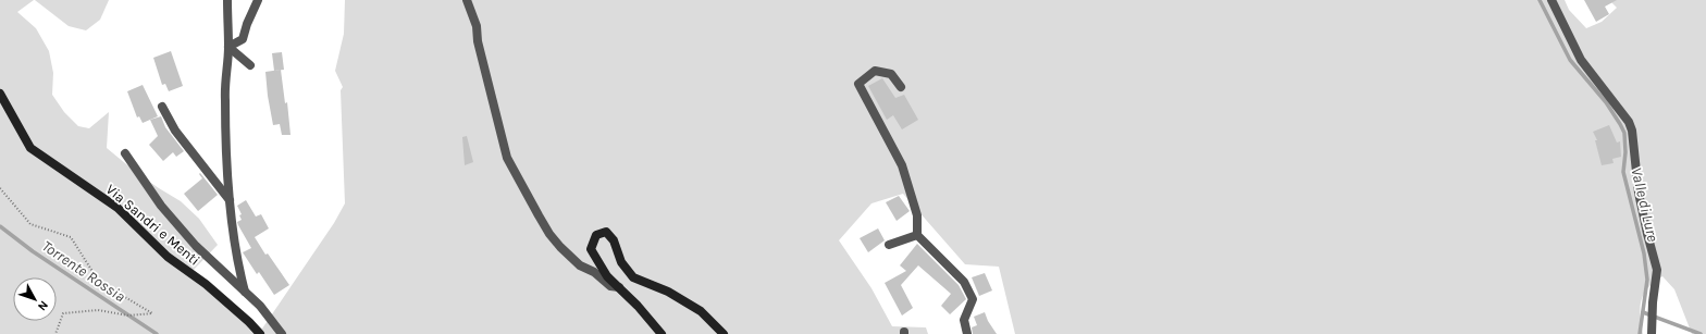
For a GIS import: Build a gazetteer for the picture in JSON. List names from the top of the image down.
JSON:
{
  "streets": {
    "main road": ["Via Sandri e Menti"]
  },
  "water": ["Valle di Lure", "Torrente Rossia"],
  "north": "bottom right"
}
